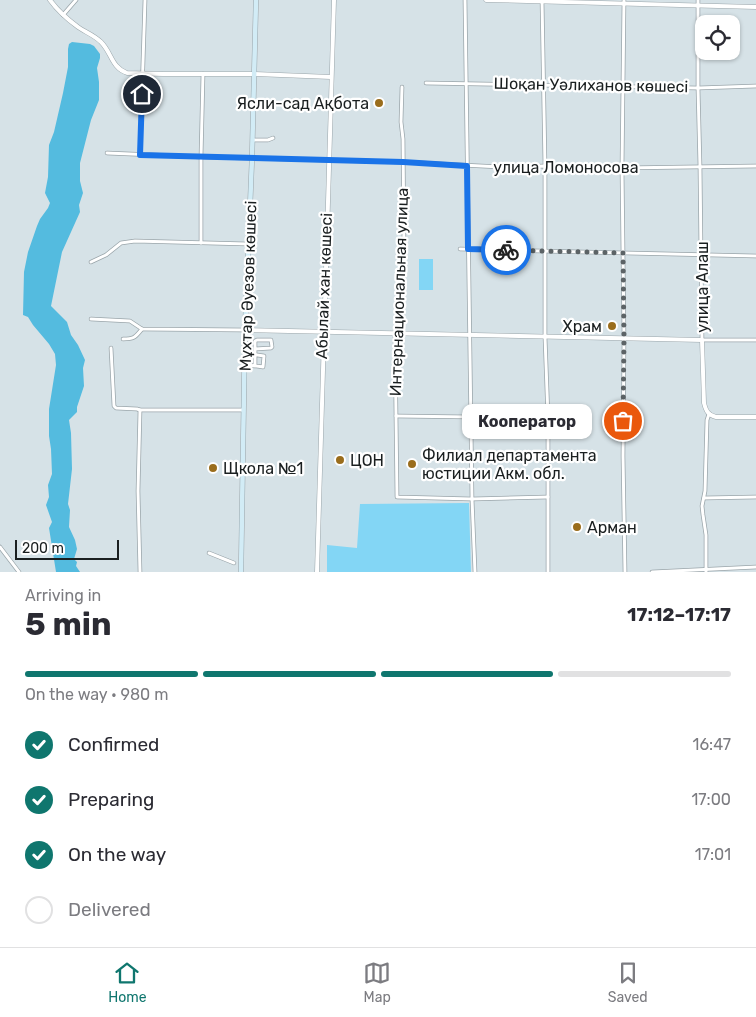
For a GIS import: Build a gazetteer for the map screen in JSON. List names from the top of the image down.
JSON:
{
  "streets": {
    "main road": ["Мұхтар Әуезов көшесі"],
    "street": [
      "Шоқан Уәлиханов көшесі",
      "улица Ломоносова",
      "Абылай хан көшесі",
      "улица Алаш",
      "Интернациональная улица"
    ]
  },
  "crossings": [
    ["Шоқан Уәлиханов көшесі", "улица Алаш"],
    ["улица Ломоносова", "Мұхтар Әуезов көшесі"],
    ["улица Ломоносова", "Абылай хан көшесі"],
    ["улица Ломоносова", "улица Алаш"],
    ["улица Ломоносова", "Интернациональная улица"]
  ],
  "places": [
    "Ясли-сад Ақбота",
    "Храм",
    "Кооператор",
    "ЦОН",
    "Филиал департамента юстиции Акм. обл.",
    "Щкола №1",
    "Арман"
  ],
  "scale_bar": "200 m",
  "page": {
    "bubble": "Кооператор",
    "scale": "200 m",
    "heading": ["5 min", "Arriving in", "17:12–17:17"],
    "bar": "On the way · 980 m",
    "list": [
      ["Confirmed", "16:47"],
      ["Preparing", "17:00"],
      ["On the way", "17:01"],
      "Delivered"
    ],
    "tabs": ["Home", "Map", "Saved"]
  }
}
